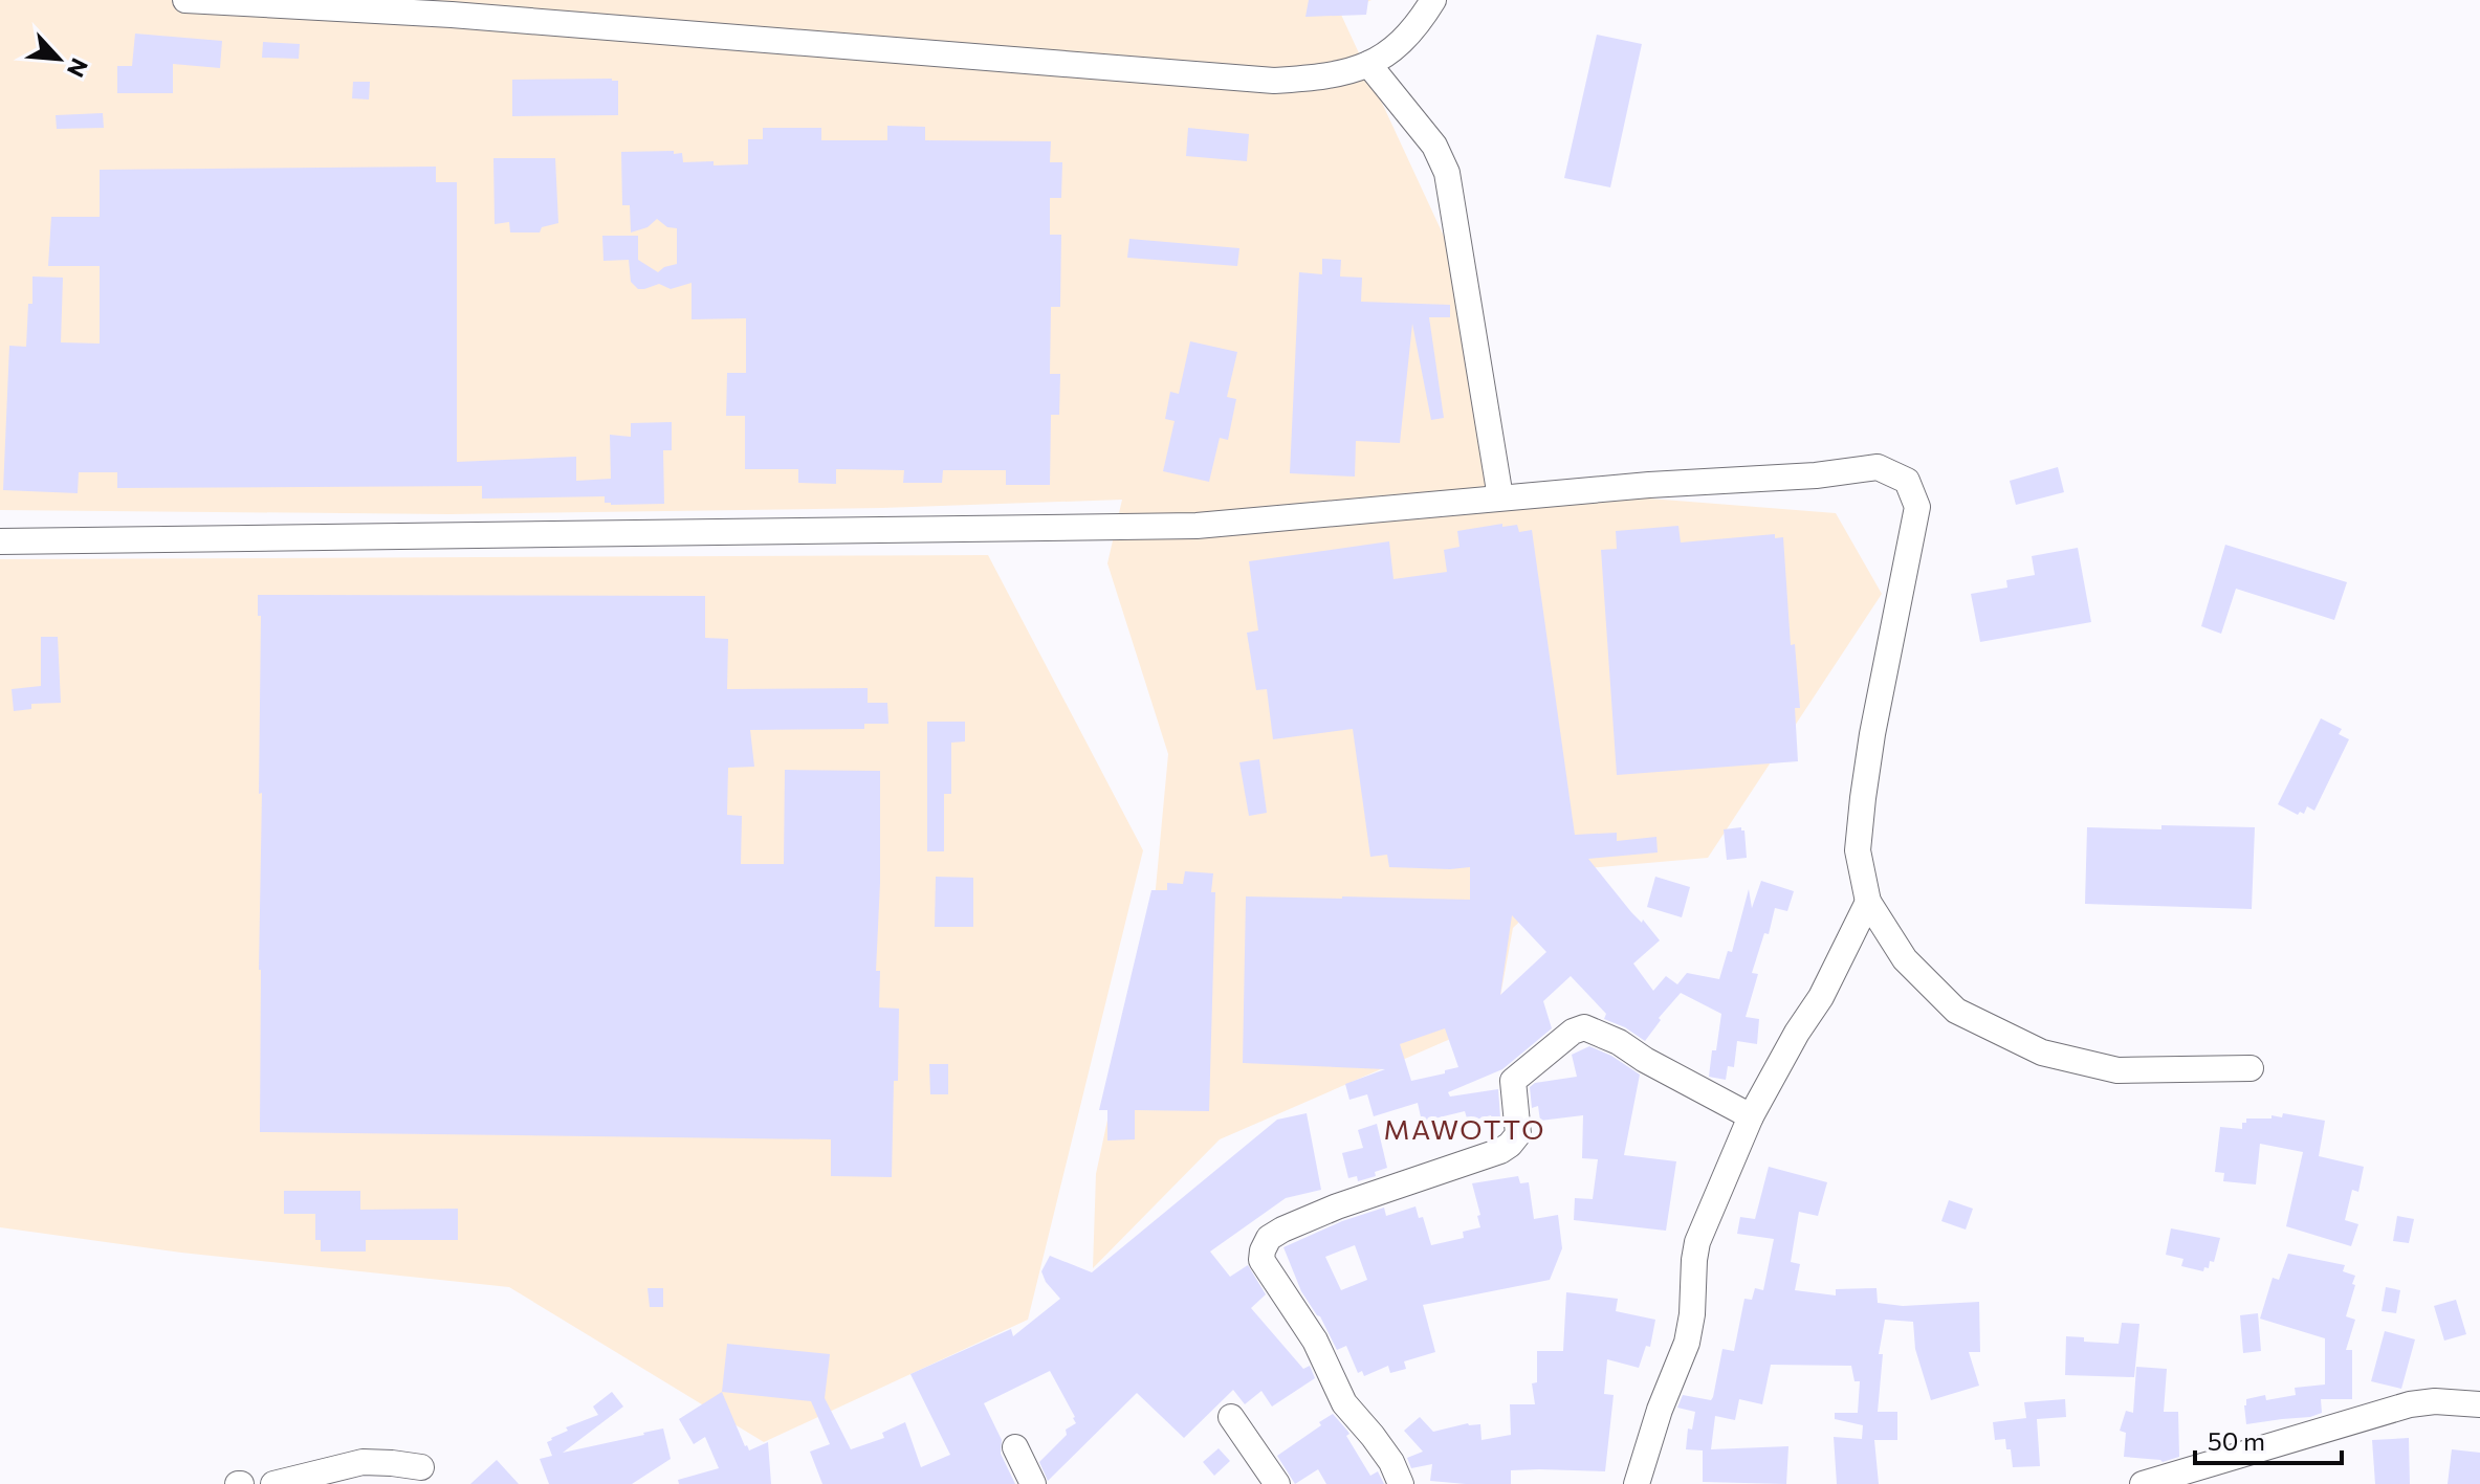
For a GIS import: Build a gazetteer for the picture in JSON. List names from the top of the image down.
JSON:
{
  "districts": ["MAWOTTO"],
  "scale_bar": "50 m",
  "north": "bottom right"
}
